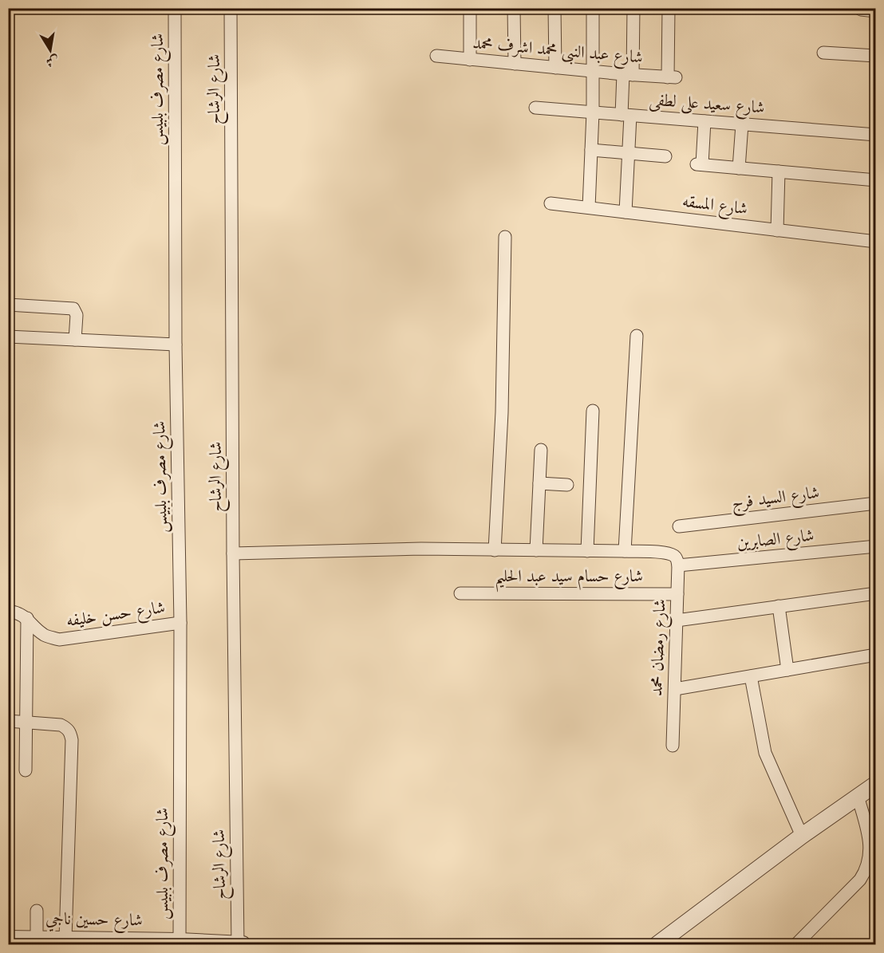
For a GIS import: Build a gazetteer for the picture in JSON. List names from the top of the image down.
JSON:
{
  "streets": {
    "street": [
      "شارع عبد النبى محمد اشرف محمد",
      "شارع مصرف بلبيس",
      "شارع الرشاح",
      "شارع سعيد على لطفى",
      "شارع المسقه",
      "شارع السيد فرج",
      "شارع الصابرين",
      "شارع حسام سيد عبد الحليم",
      "شارع حسن خليفه",
      "شارع رمضان محمد",
      "شارع حسين ناجي"
    ]
  },
  "crossings": [
    ["شارع مصرف بلبيس", "شارع حسن خليفه"],
    ["شارع مصرف بلبيس", "شارع حسين ناجي"],
    ["شارع الرشاح", "شارع حسين ناجي"],
    ["شارع الصابرين", "شارع رمضان محمد"],
    ["شارع حسام سيد عبد الحليم", "شارع رمضان محمد"]
  ],
  "north": "bottom"
}
